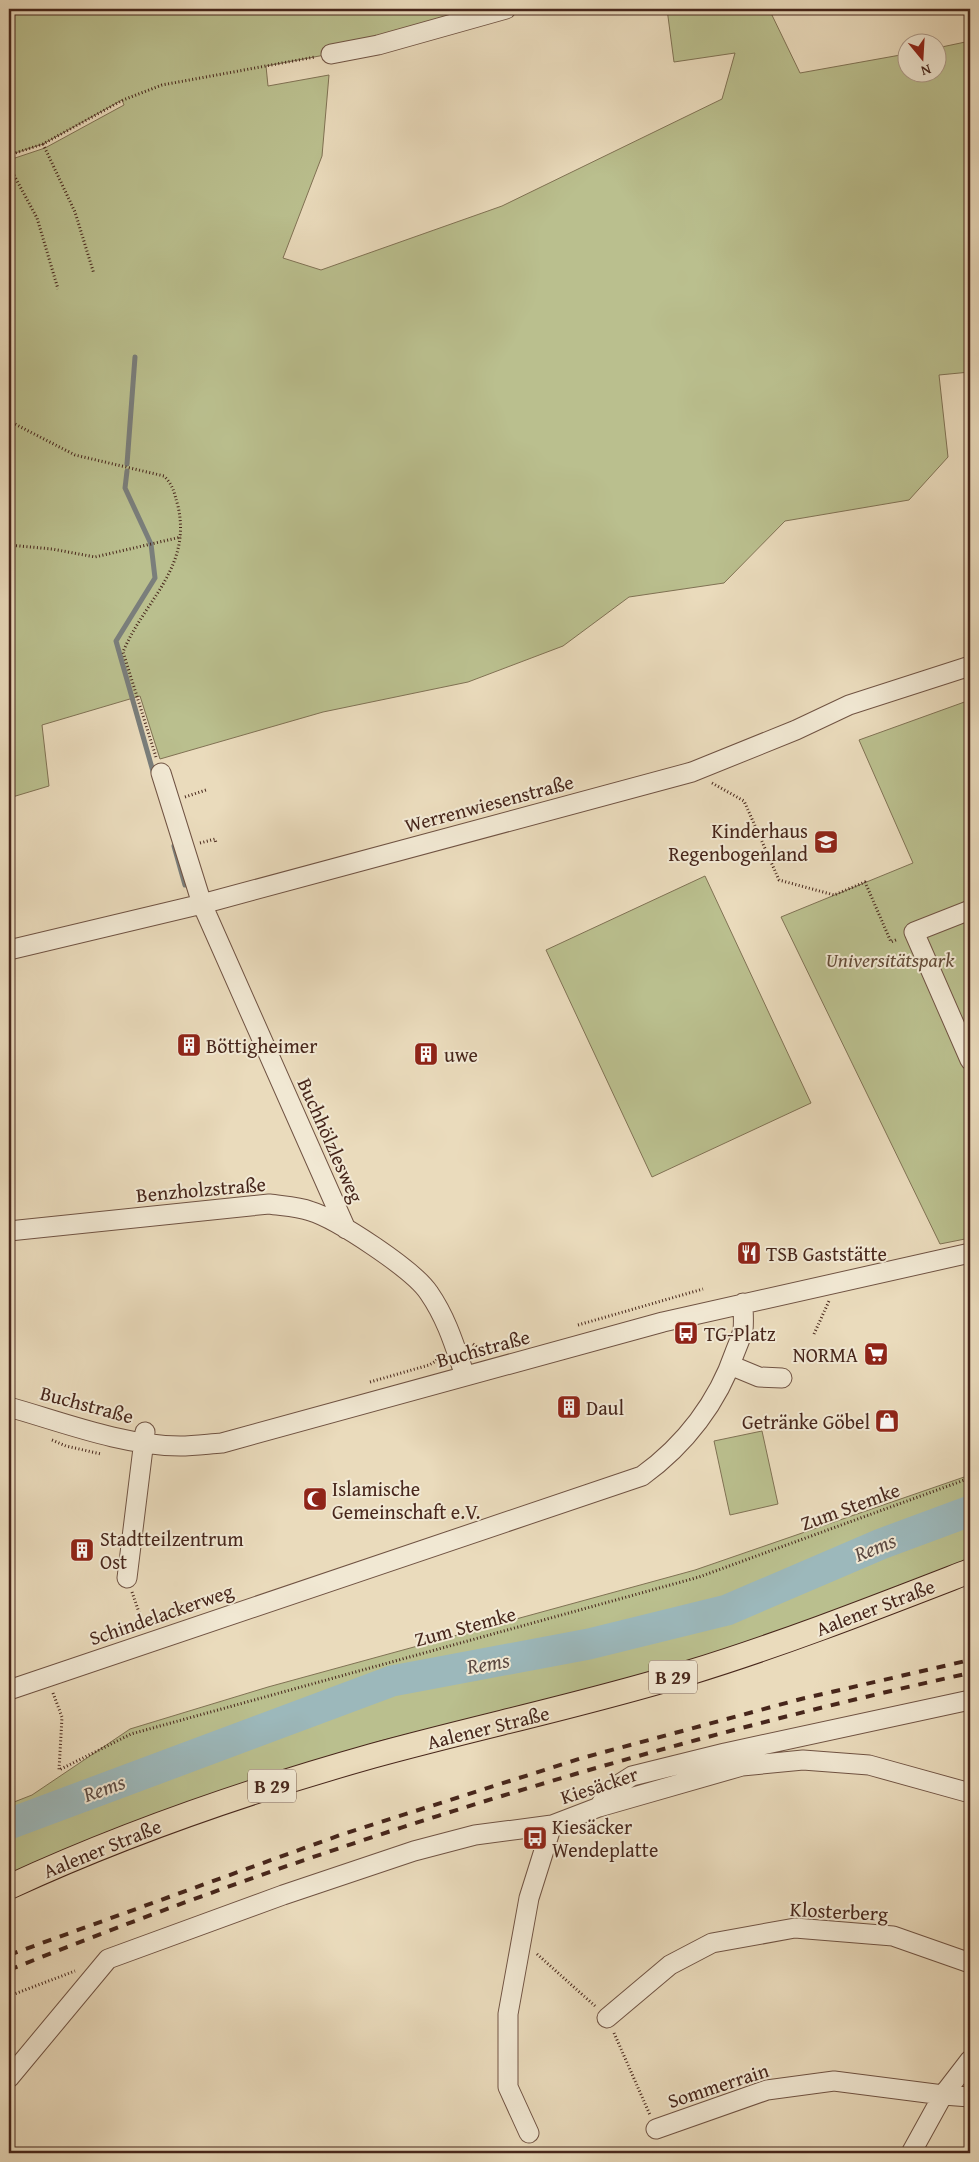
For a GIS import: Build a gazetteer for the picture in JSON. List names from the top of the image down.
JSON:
{
  "streets": {
    "main road": ["Aalener Straße", "B 29"],
    "street": [
      "Werrenwiesenstraße",
      "Buchhölzlesweg",
      "Benzholzstraße",
      "Buchstraße",
      "Schindelackerweg",
      "Kiesäcker",
      "Klosterberg",
      "Sommerrain"
    ],
    "path": ["Zum Stemke"]
  },
  "crossings": [
    ["Werrenwiesenstraße", "Buchhölzlesweg"],
    ["Buchhölzlesweg", "Benzholzstraße"],
    ["Benzholzstraße", "Buchstraße"],
    ["Buchstraße", "Schindelackerweg"],
    ["Zum Stemke", "Schindelackerweg"]
  ],
  "water": ["Rems"],
  "parks": ["Universitätspark"],
  "places": {
    "school or university": ["Kinderhaus Regenbogenland"],
    "building": [
      "Böttigheimer",
      "uwe",
      "Daul",
      "Stadtteilzentrum Ost"
    ],
    "restaurant": ["TSB Gaststätte"],
    "bus stop": ["TG-Platz", "Kiesäcker Wendeplatte"],
    "supermarket": ["NORMA"],
    "shop": ["Getränke Göbel"],
    "mosque": ["Islamische Gemeinschaft e.V."]
  },
  "north": "bottom"
}
